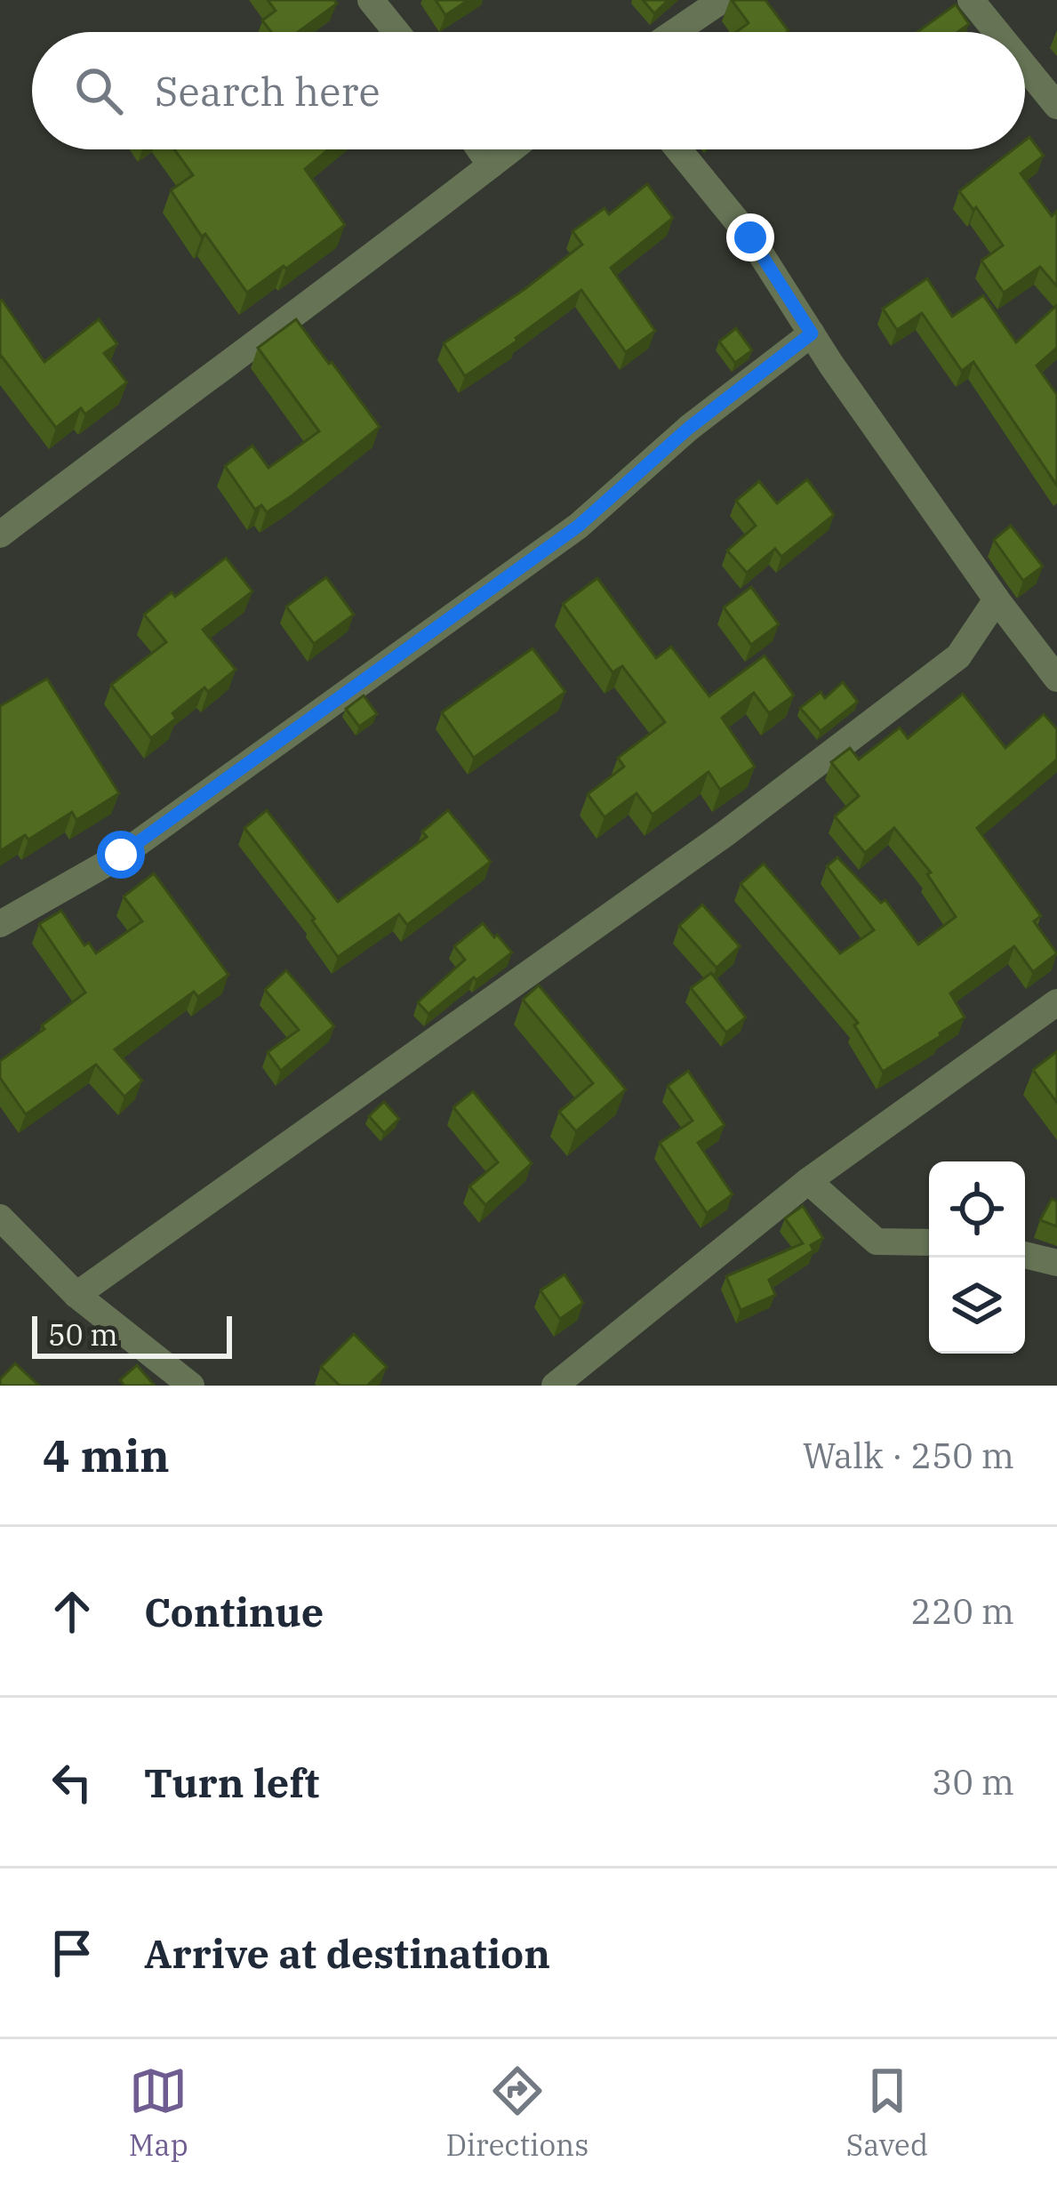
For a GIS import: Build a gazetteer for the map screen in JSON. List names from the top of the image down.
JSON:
{
  "scale_bar": "50 m",
  "page": {
    "search": "Search here",
    "scale": "50 m",
    "heading": ["4 min", "Walk · 250 m"],
    "list": [
      ["Continue", "220 m"],
      ["Turn left", "30 m"],
      "Arrive at destination"
    ],
    "nav": ["Map", "Directions", "Saved"]
  }
}
